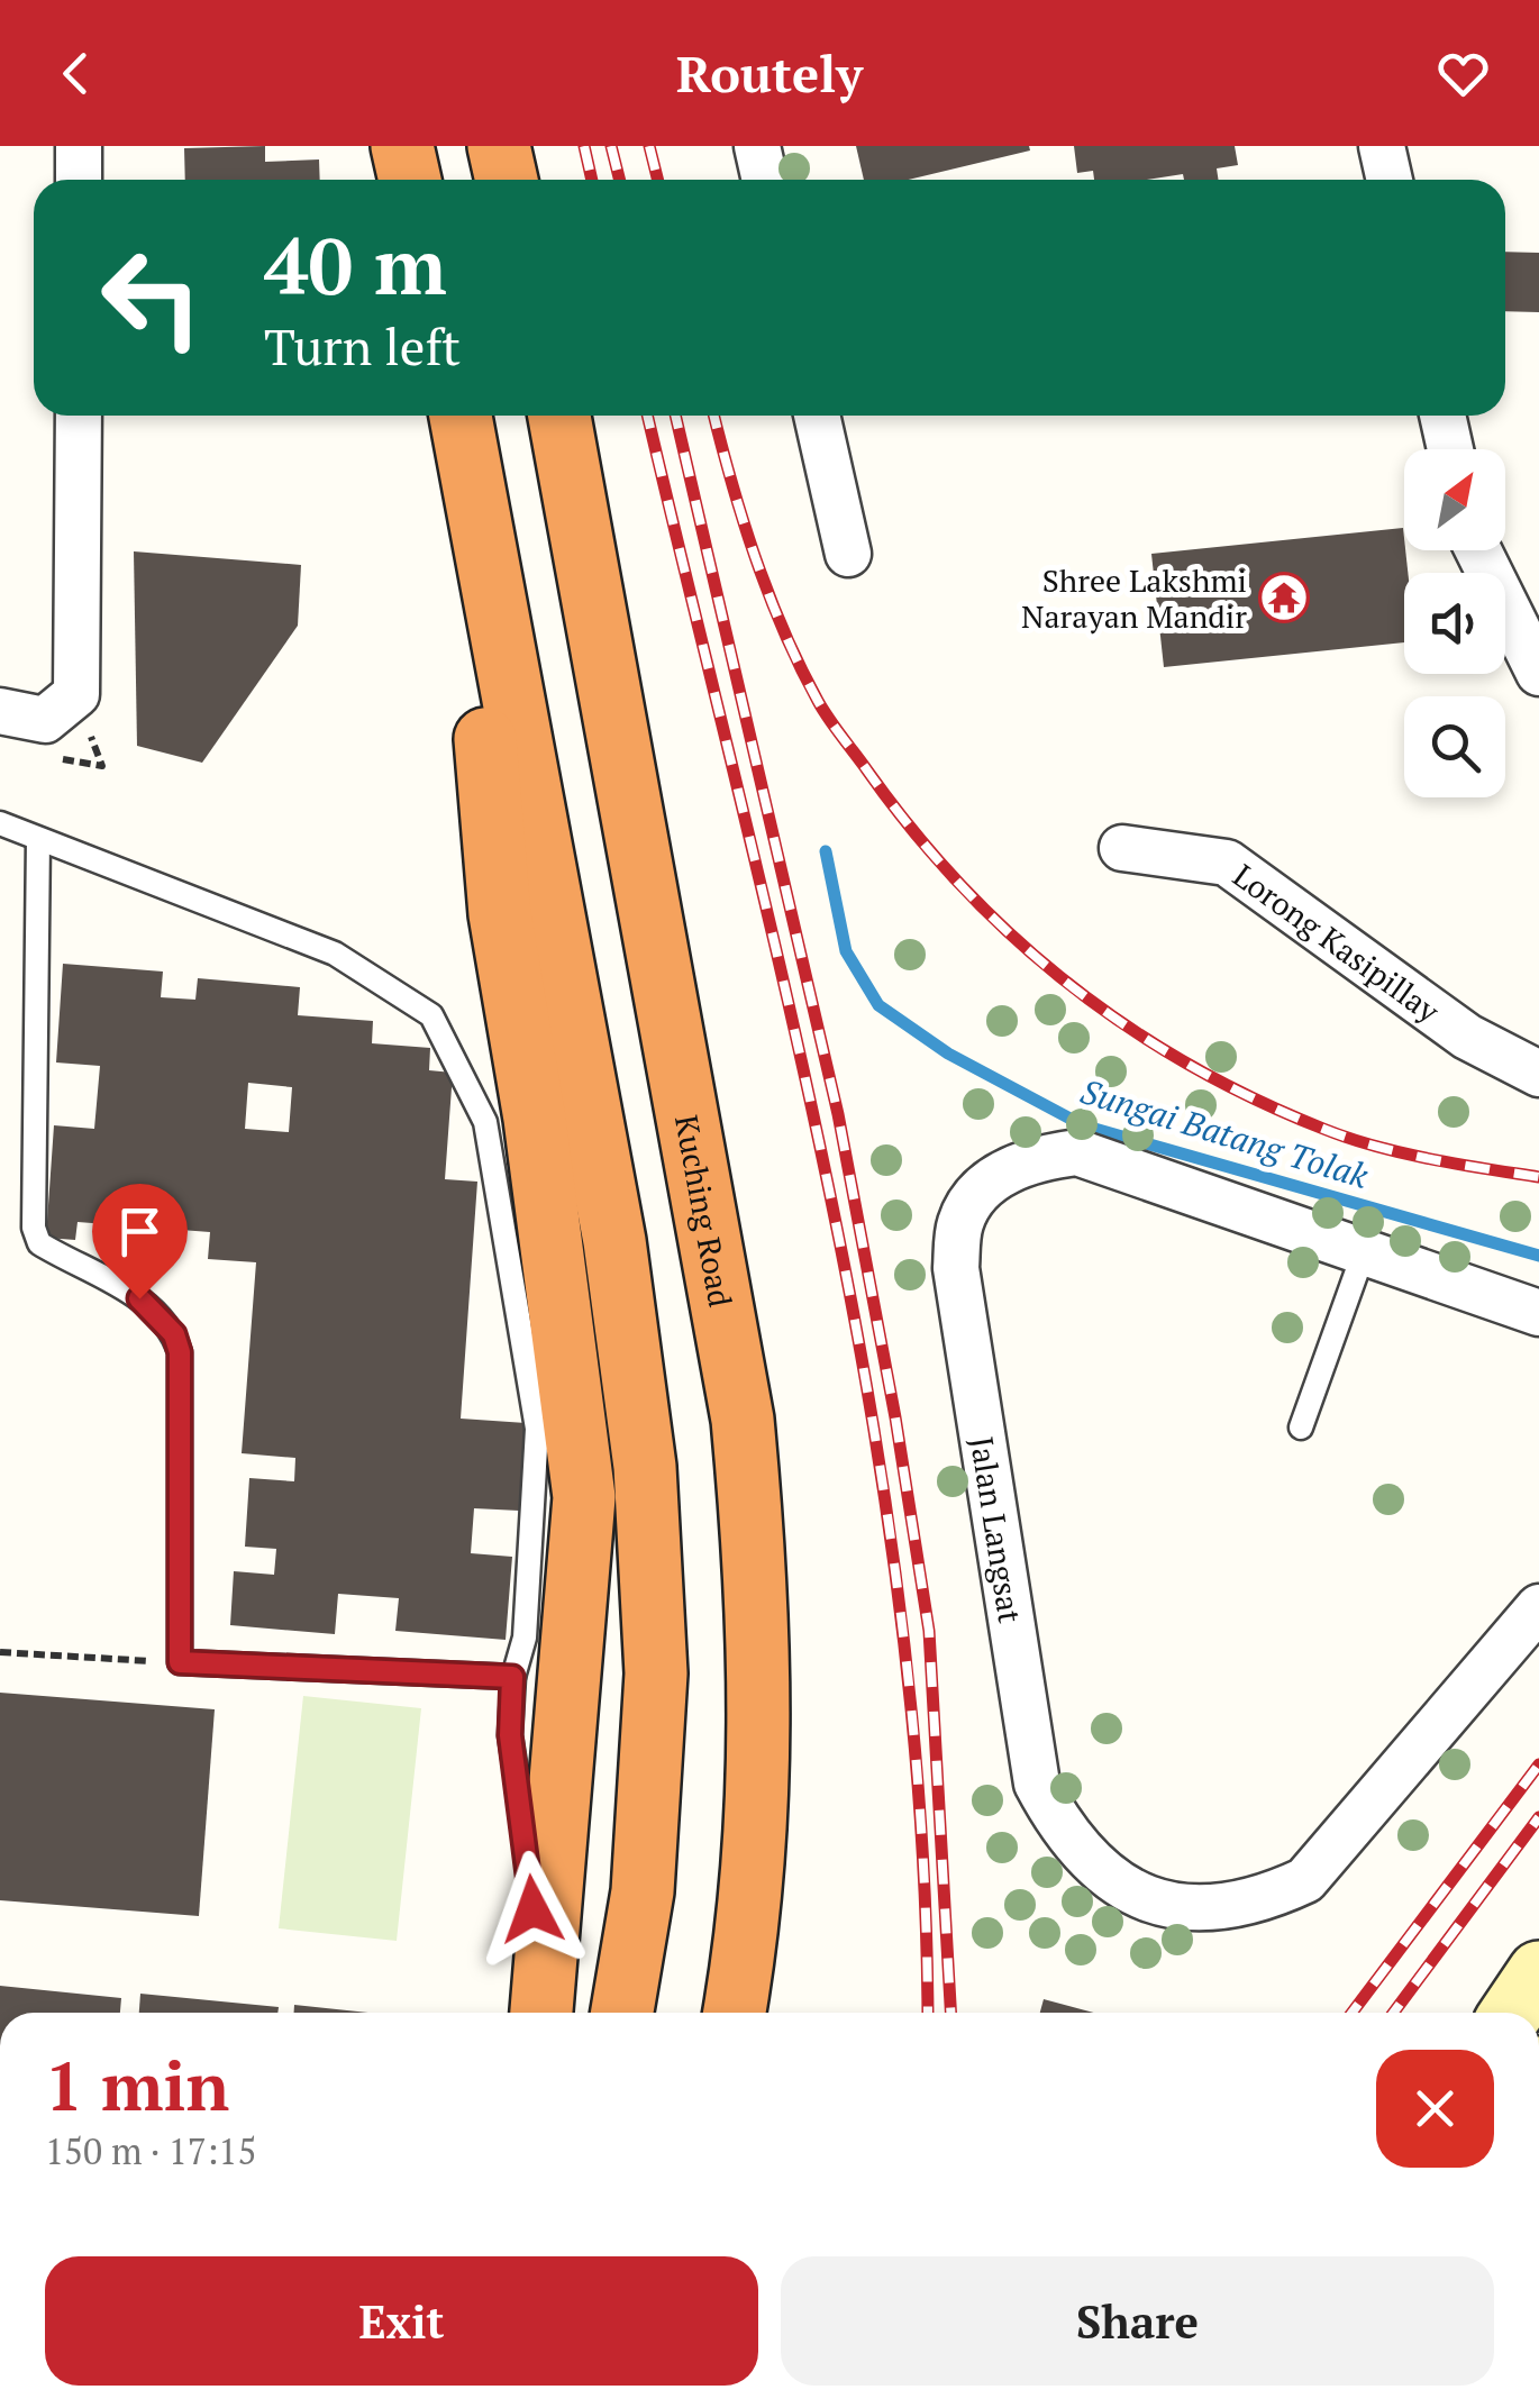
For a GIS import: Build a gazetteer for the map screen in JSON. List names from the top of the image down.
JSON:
{
  "streets": {
    "highway": ["Kuching Road"],
    "street": ["Lorong Kasipillay", "Jalan Langsat"]
  },
  "water": ["Sungai Batang Tolak"],
  "places": {
    "temple": ["Shree Lakshmi Narayan Mandir"]
  },
  "north": "top right",
  "page": {
    "header": "Routely",
    "turn": ["40 m", "Turn left"],
    "heading": ["1 min", "150 m · 17:15"],
    "buttons": ["Exit", "Share"]
  }
}
